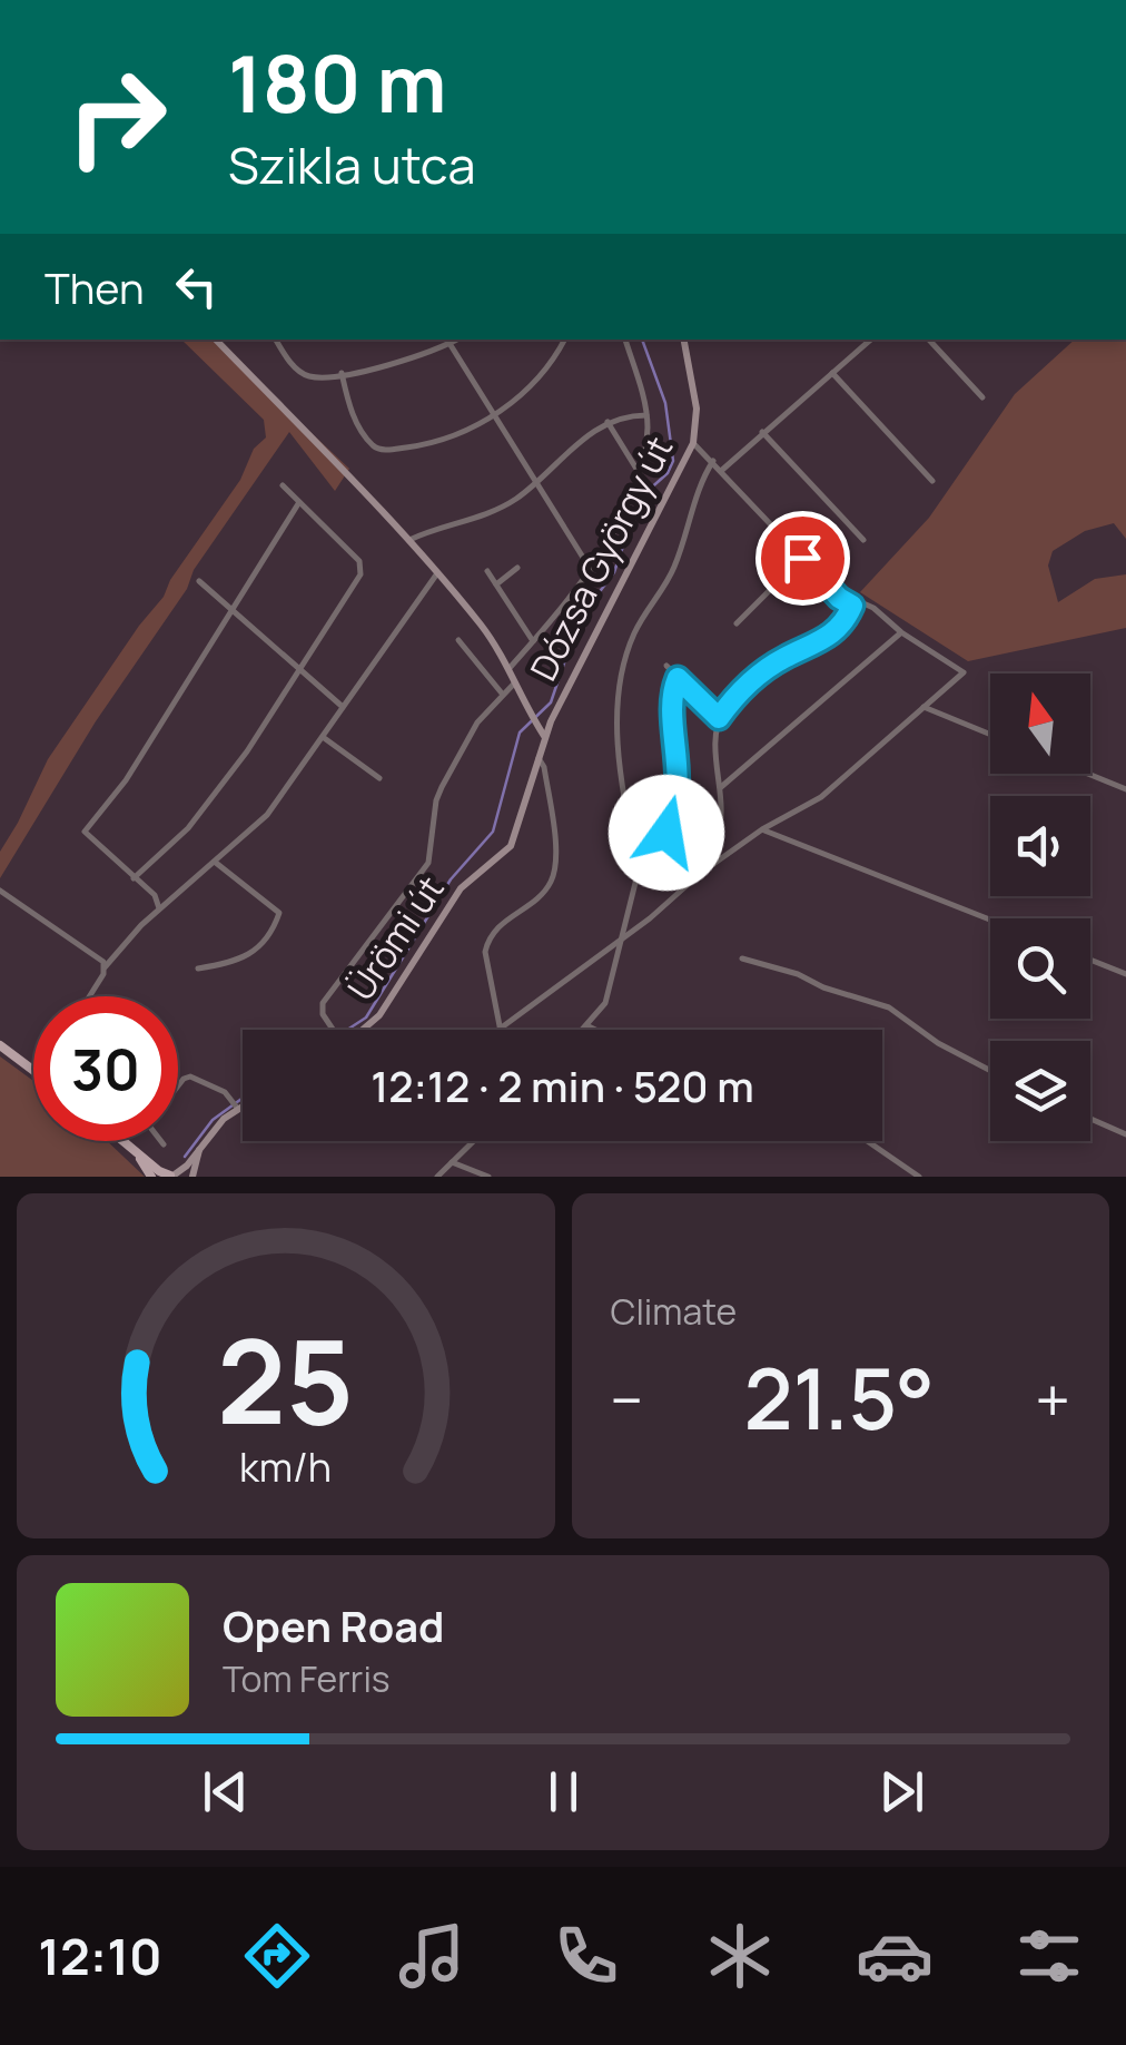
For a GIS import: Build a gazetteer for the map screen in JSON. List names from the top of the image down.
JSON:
{
  "streets": {
    "main road": ["Dózsa György út", "Ürömi út"]
  },
  "crossings": [
    ["Dózsa György út", "Ürömi út"]
  ],
  "north": "top",
  "page": {
    "turn": ["180 m", "Szikla utca"],
    "then": "Then",
    "limit": "30",
    "trip": "12:12 · 2 min · 520 m",
    "tile": "Climate",
    "heat": ["−", "21.5°", "+"],
    "song": ["Open Road", "Tom Ferris"],
    "tabs": "12:10",
    "gauge": ["25", "km/h"]
  }
}
